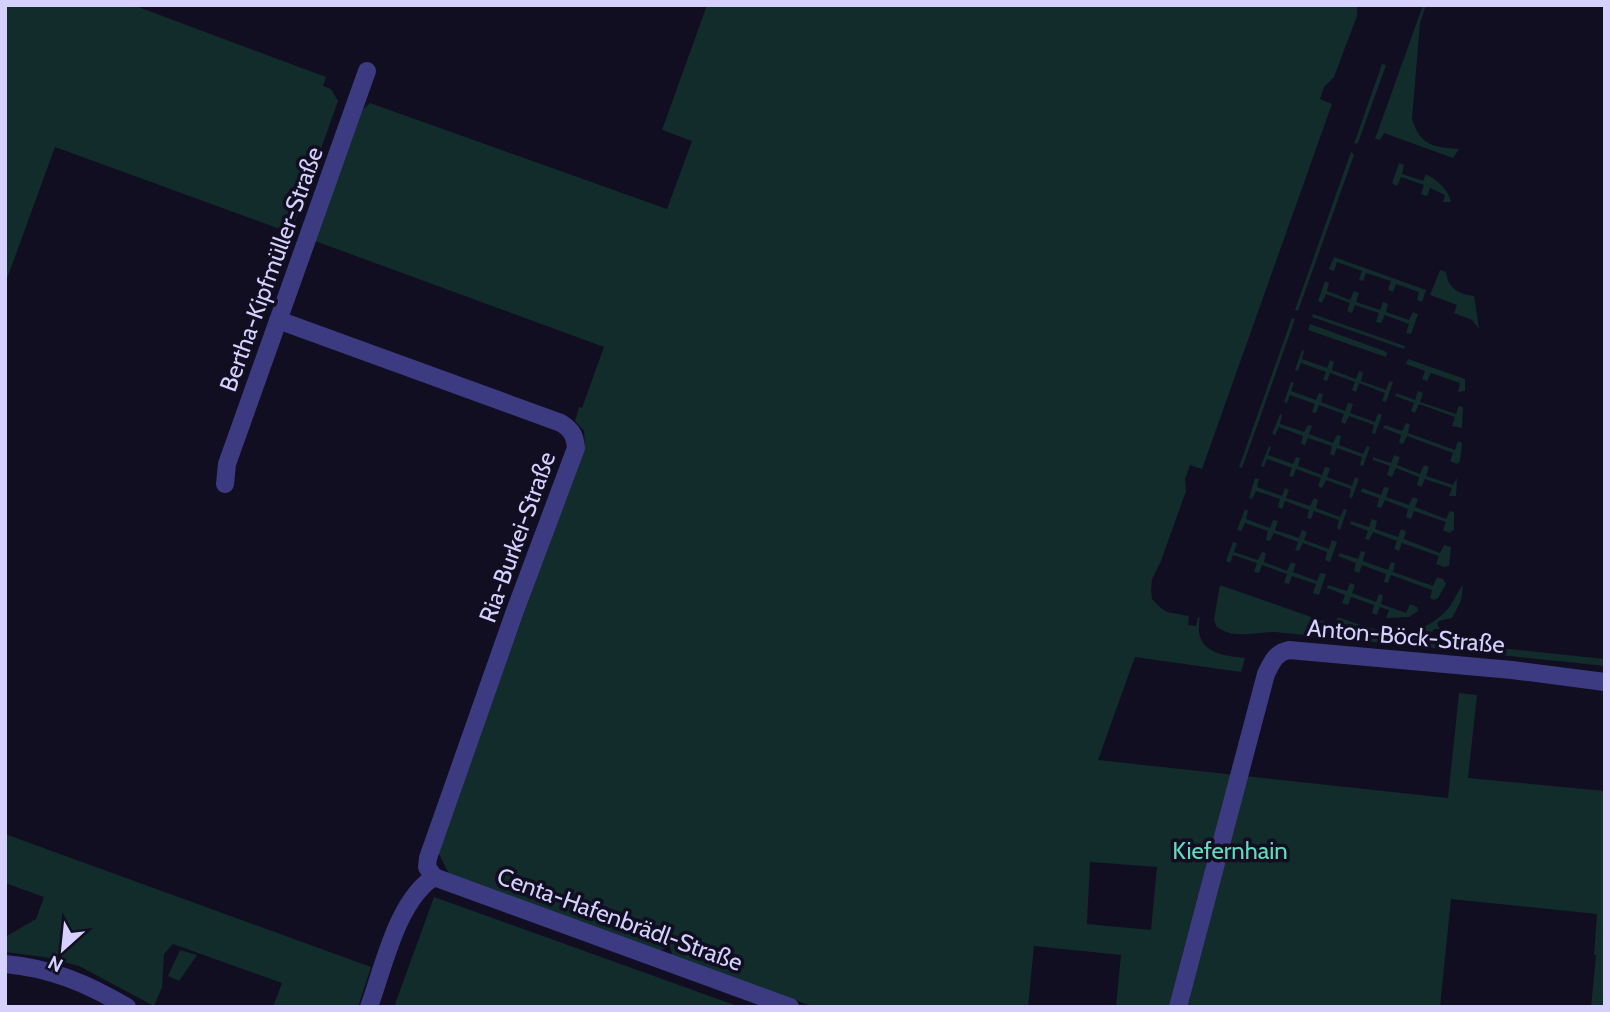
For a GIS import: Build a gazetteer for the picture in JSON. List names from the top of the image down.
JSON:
{
  "streets": {
    "street": [
      "Bertha-Kipfmüller-Straße",
      "Ria-Burkei-Straße",
      "Anton-Böck-Straße",
      "Centa-Hafenbrädl-Straße"
    ]
  },
  "crossings": [
    ["Bertha-Kipfmüller-Straße", "Ria-Burkei-Straße"],
    ["Ria-Burkei-Straße", "Centa-Hafenbrädl-Straße"]
  ],
  "parks": ["Kiefernhain"],
  "north": "bottom left"
}
